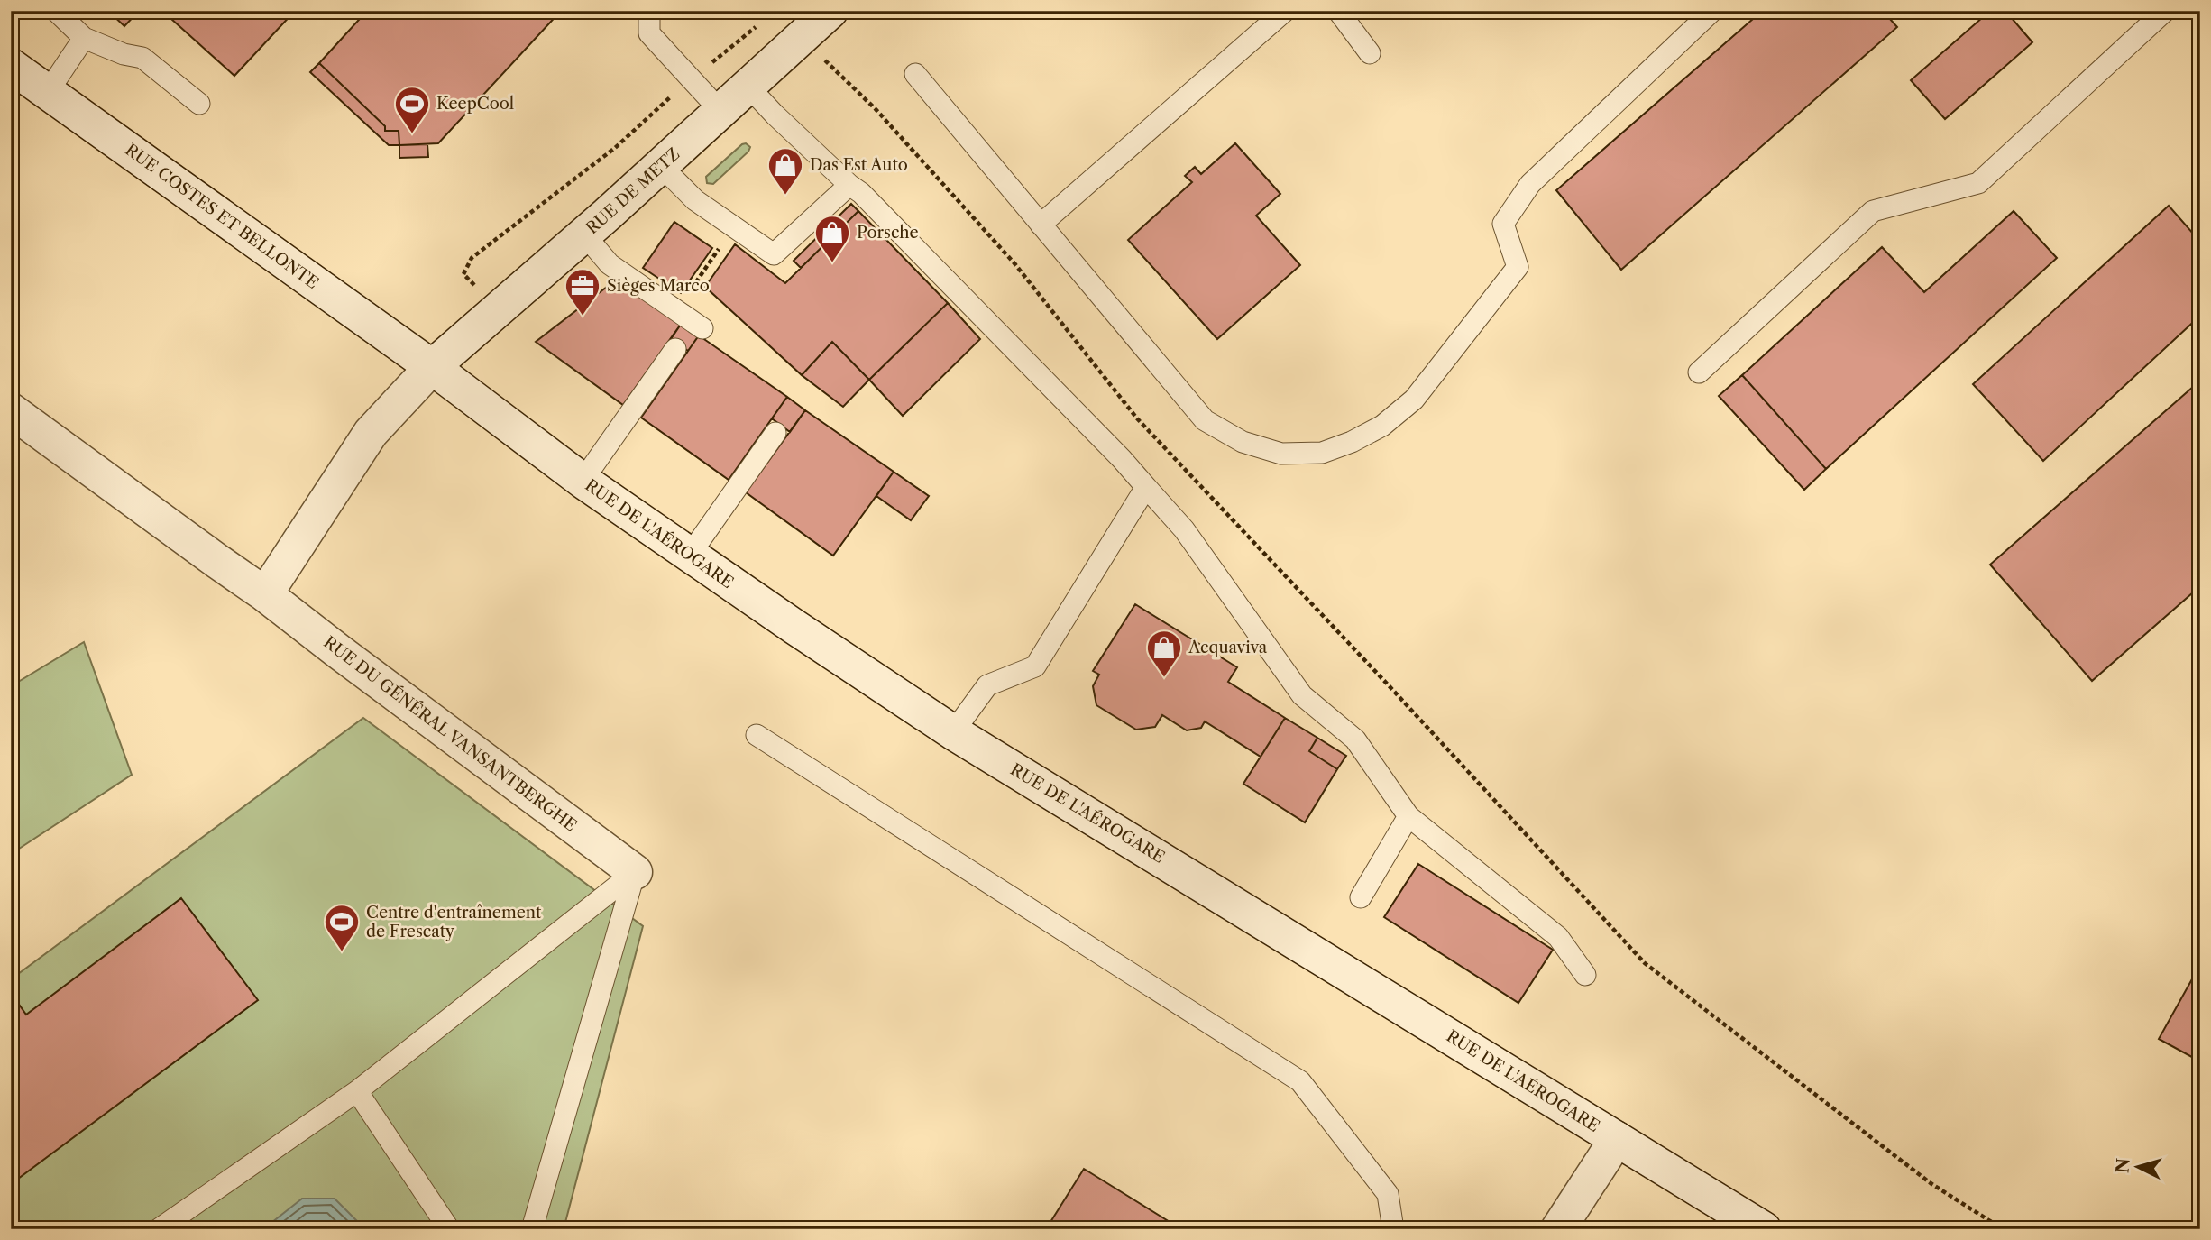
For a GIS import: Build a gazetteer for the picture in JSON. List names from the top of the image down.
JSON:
{
  "streets": {
    "main road": [
      "RUE DE METZ",
      "RUE COSTES ET BELLONTE",
      "RUE DE L'AÉROGARE",
      "RUE DU GÉNÉRAL VANSANTBERGHE"
    ]
  },
  "crossings": [
    ["RUE DE METZ", "RUE COSTES ET BELLONTE"],
    ["RUE DE METZ", "RUE DE L'AÉROGARE"],
    ["RUE COSTES ET BELLONTE", "RUE DE L'AÉROGARE"]
  ],
  "places": {
    "sports": ["KeepCool", "Centre d'entraînement de Frescaty"],
    "shop": ["Das Est Auto", "Porsche", "Acquaviva"],
    "office": ["Sièges Marco"]
  },
  "north": "left"
}
